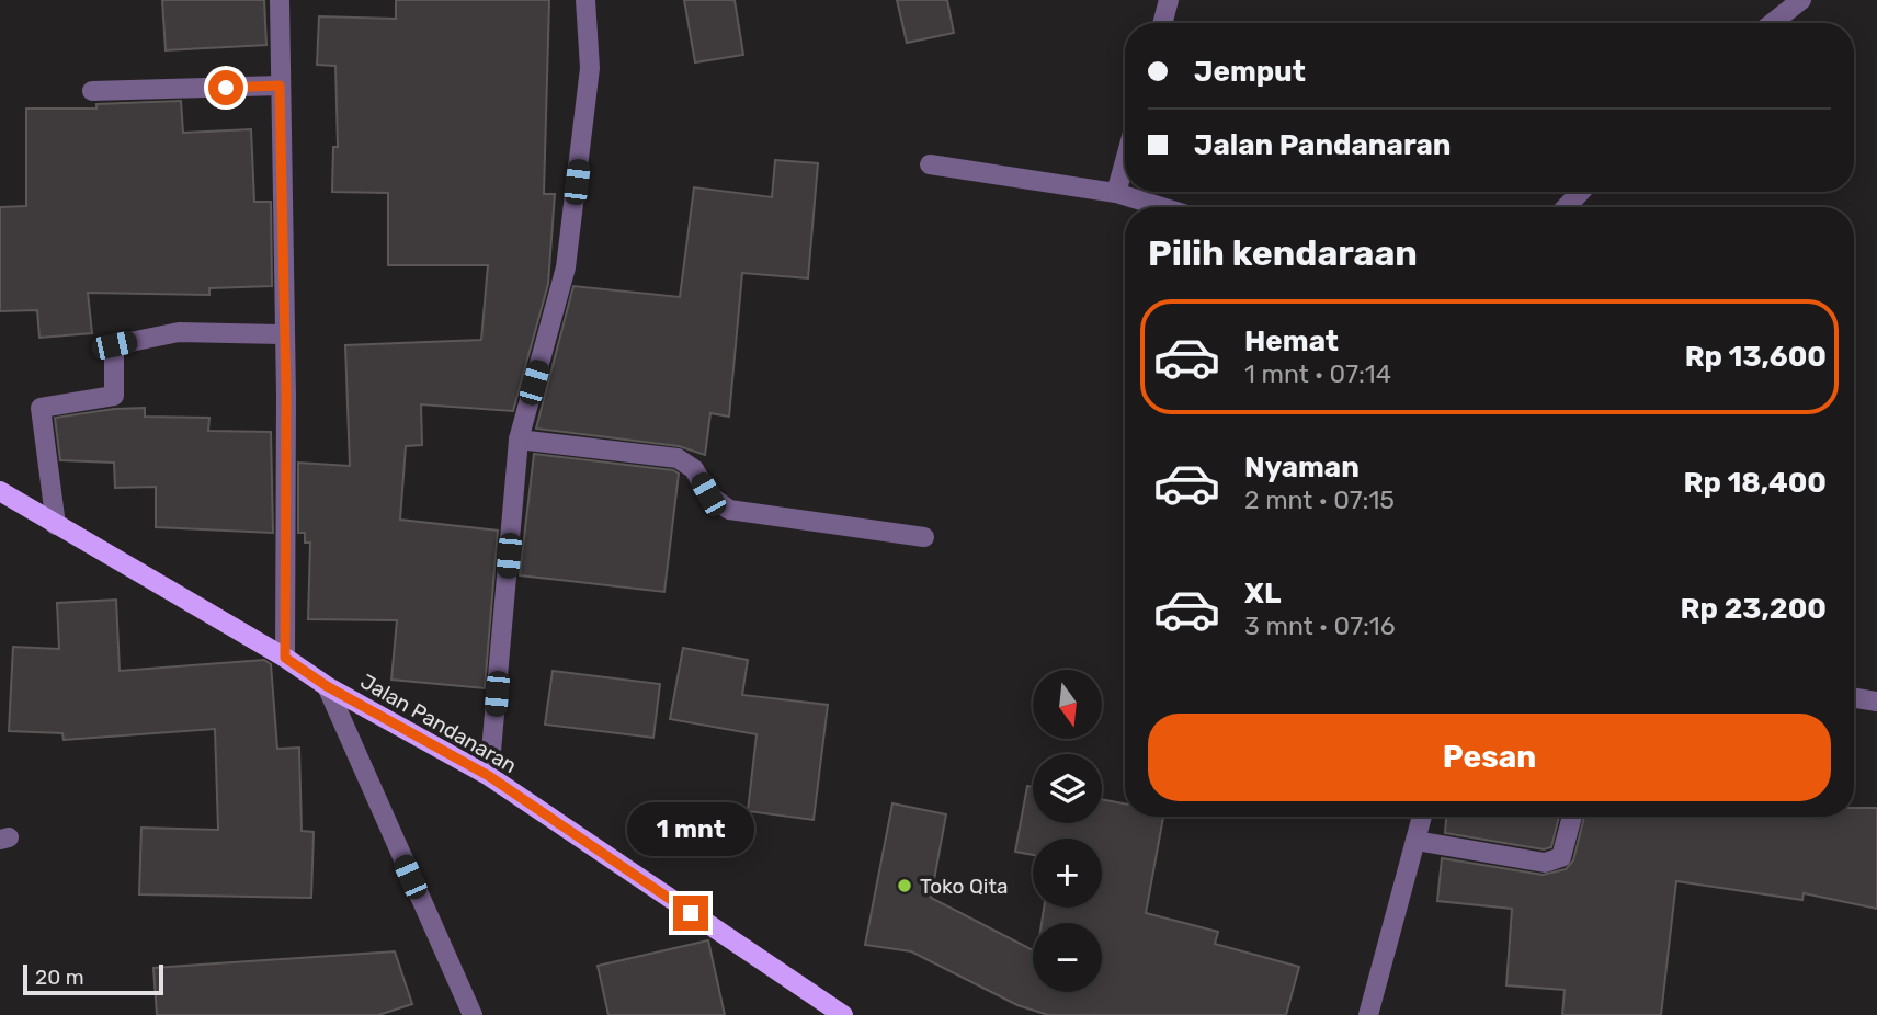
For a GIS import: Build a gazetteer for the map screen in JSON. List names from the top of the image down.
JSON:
{
  "streets": {
    "main road": ["Jalan Pandanaran"]
  },
  "places": ["Toko Qita"],
  "scale_bar": "20 m",
  "north": "bottom",
  "page": {
    "banner": ["Jemput", "Jalan Pandanaran"],
    "heading": "Pilih kendaraan",
    "list": [
      {
        "name": "Hemat",
        "note": "1 mnt · 07:14",
        "value": "Rp 13,600"
      },
      {
        "name": "Nyaman",
        "note": "2 mnt · 07:15",
        "value": "Rp 18,400"
      },
      {
        "name": "XL",
        "note": "3 mnt · 07:16",
        "value": "Rp 23,200"
      }
    ],
    "map_buttons": ["+", "−"],
    "buttons": "Pesan",
    "bubble": "1 mnt",
    "scale": "20 m"
  }
}
